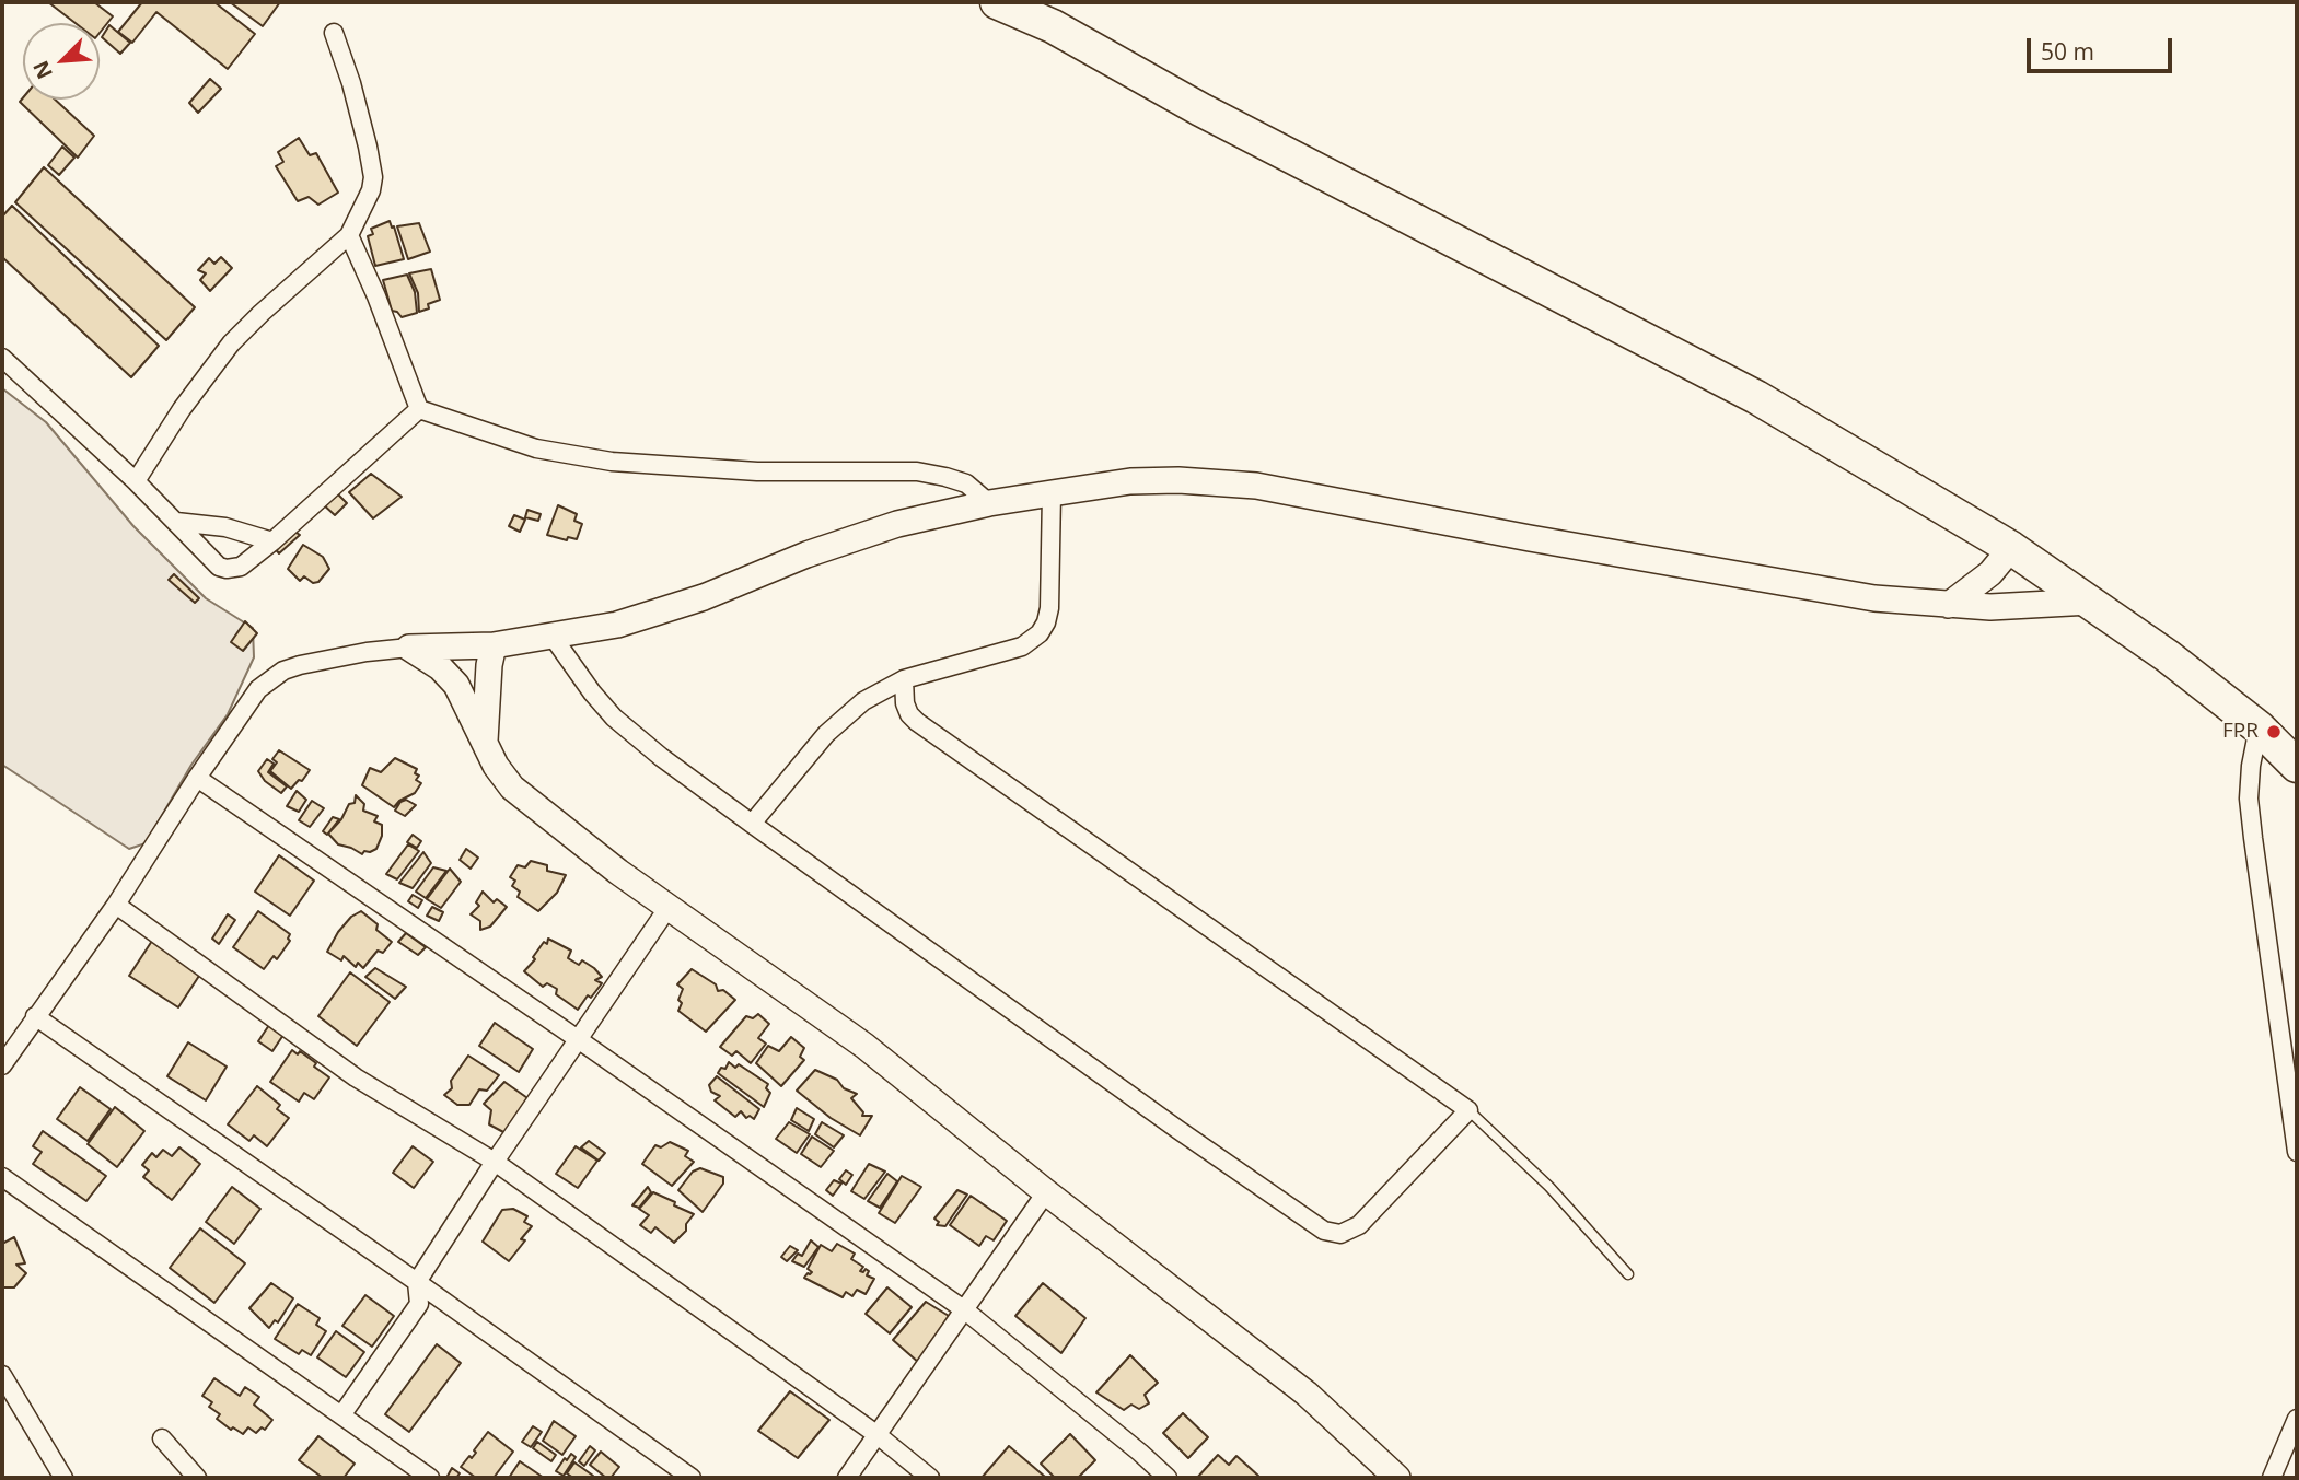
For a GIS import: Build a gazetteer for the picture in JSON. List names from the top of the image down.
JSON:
{
  "places": ["FPR"],
  "scale_bar": "50 m",
  "north": "bottom left"
}
